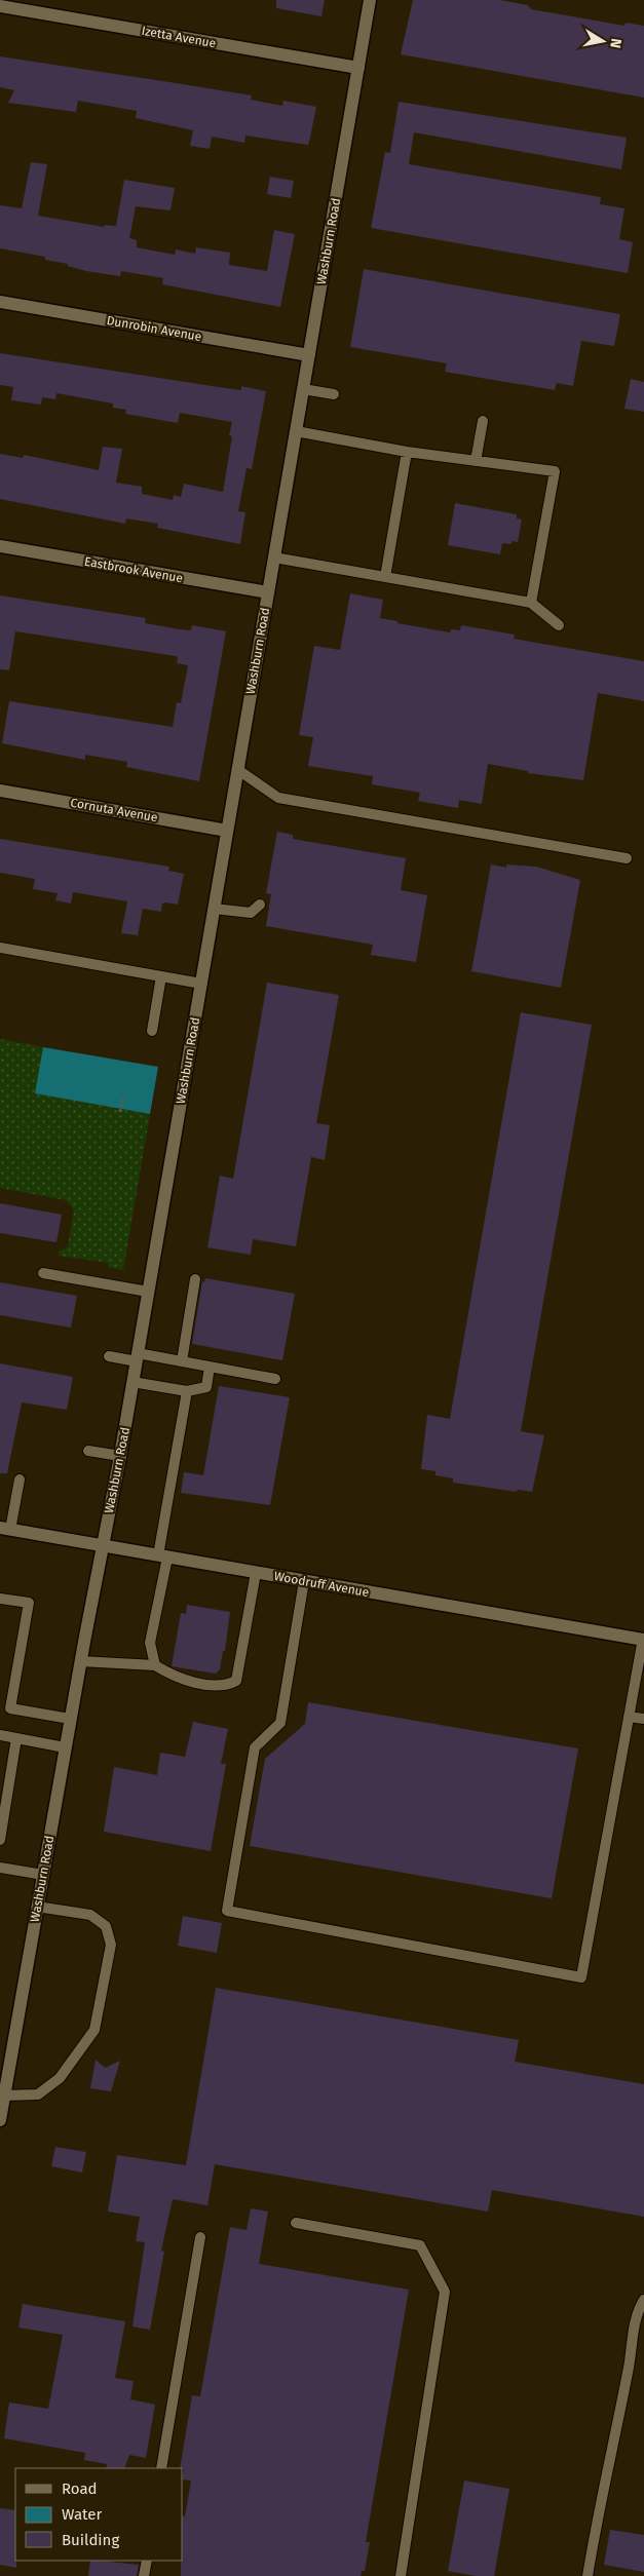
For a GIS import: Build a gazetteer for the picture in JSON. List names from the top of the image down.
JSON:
{
  "streets": {
    "street": [
      "Izetta Avenue",
      "Washburn Road",
      "Dunrobin Avenue",
      "Eastbrook Avenue",
      "Cornuta Avenue",
      "Woodruff Avenue"
    ]
  },
  "crossings": [
    ["Izetta Avenue", "Washburn Road"],
    ["Washburn Road", "Dunrobin Avenue"],
    ["Washburn Road", "Eastbrook Avenue"],
    ["Washburn Road", "Cornuta Avenue"],
    ["Washburn Road", "Woodruff Avenue"]
  ],
  "legend": ["Road", "Water", "Building"],
  "north": "right"
}
